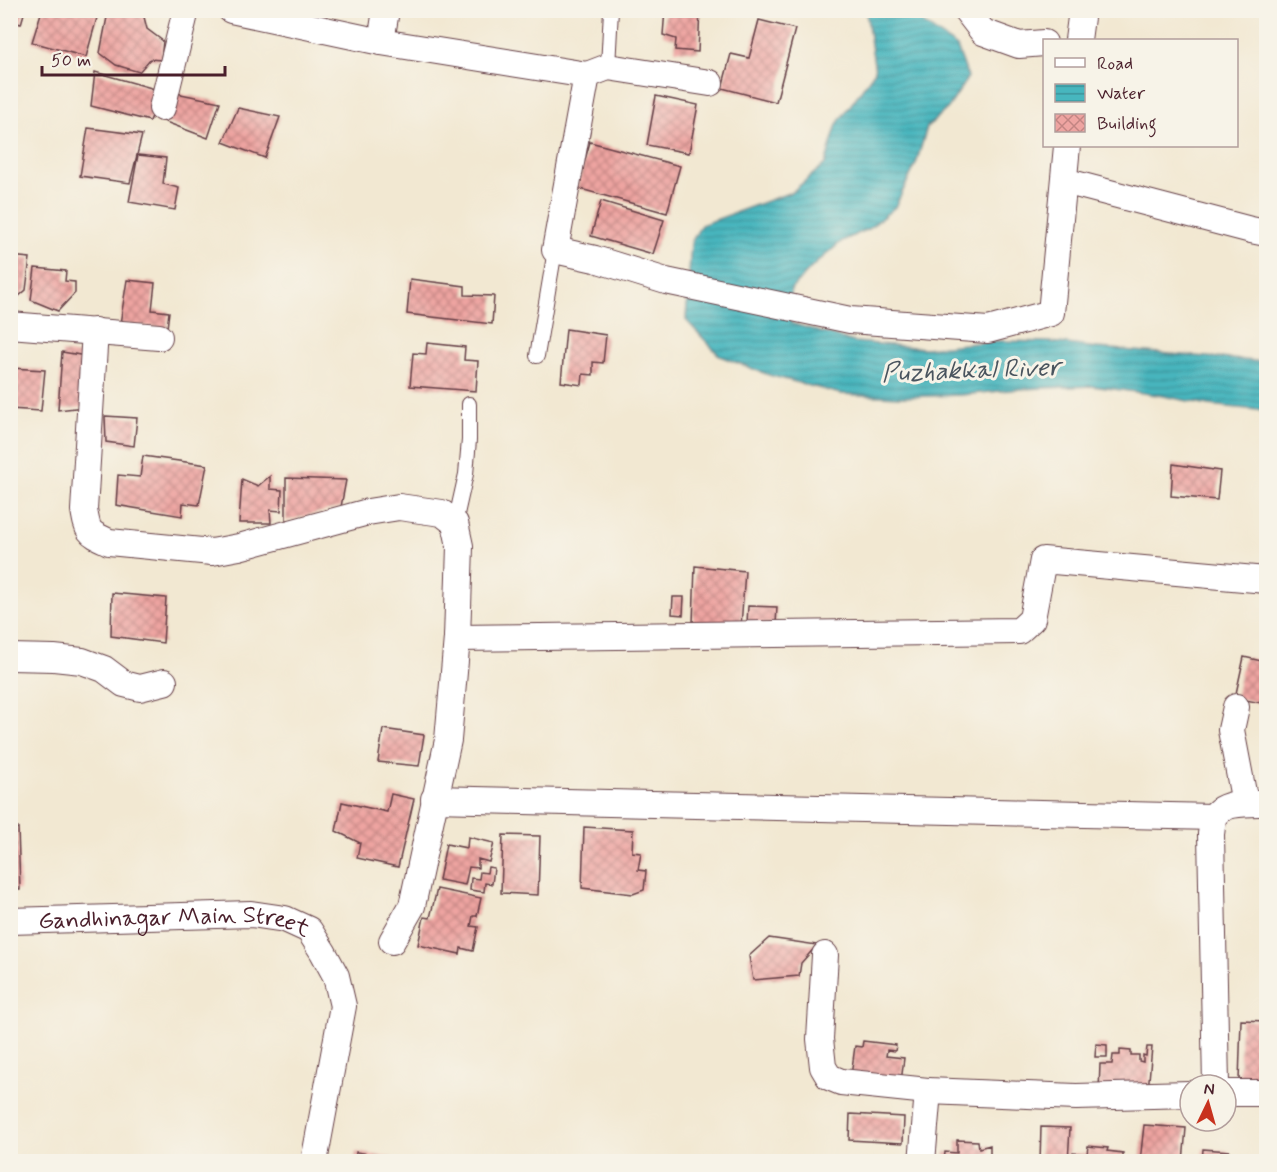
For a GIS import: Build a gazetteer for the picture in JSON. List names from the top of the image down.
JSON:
{
  "streets": {
    "street": ["Gandhinagar Main Street"]
  },
  "water": ["Puzhakkal River"],
  "legend": ["Road", "Water", "Building"],
  "scale_bar": "50 m",
  "north": "top"
}
